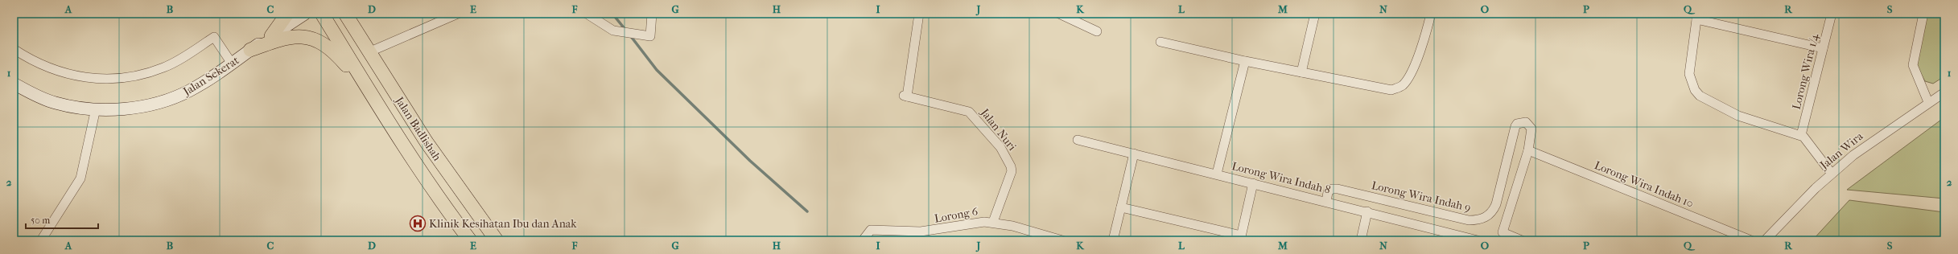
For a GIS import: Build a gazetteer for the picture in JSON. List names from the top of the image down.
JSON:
{
  "streets": {
    "main road": ["Jalan Badlishah"],
    "street": [
      "Lorong Wira 1/4",
      "Jalan Sekerat",
      "Jalan Nuri",
      "Jalan Wira",
      "Lorong Wira Indah 8",
      "Lorong Wira Indah 10",
      "Lorong Wira Indah 9",
      "Lorong 6"
    ]
  },
  "crossings": [
    ["Jalan Nuri", "Lorong 6"],
    ["Lorong Wira Indah 8", "Lorong Wira Indah 9"],
    ["Lorong Wira Indah 10", "Lorong Wira Indah 9"]
  ],
  "places": {
    "hospital": ["Klinik Kesihatan Ibu dan Anak"]
  },
  "scale_bar": "50 m",
  "grid": {
    "columns": [
      "A",
      "B",
      "C",
      "D",
      "E",
      "F",
      "G",
      "H",
      "I",
      "J",
      "K",
      "L",
      "M",
      "N",
      "O",
      "P",
      "Q",
      "R",
      "S"
    ],
    "rows": ["1", "2"]
  }
}
